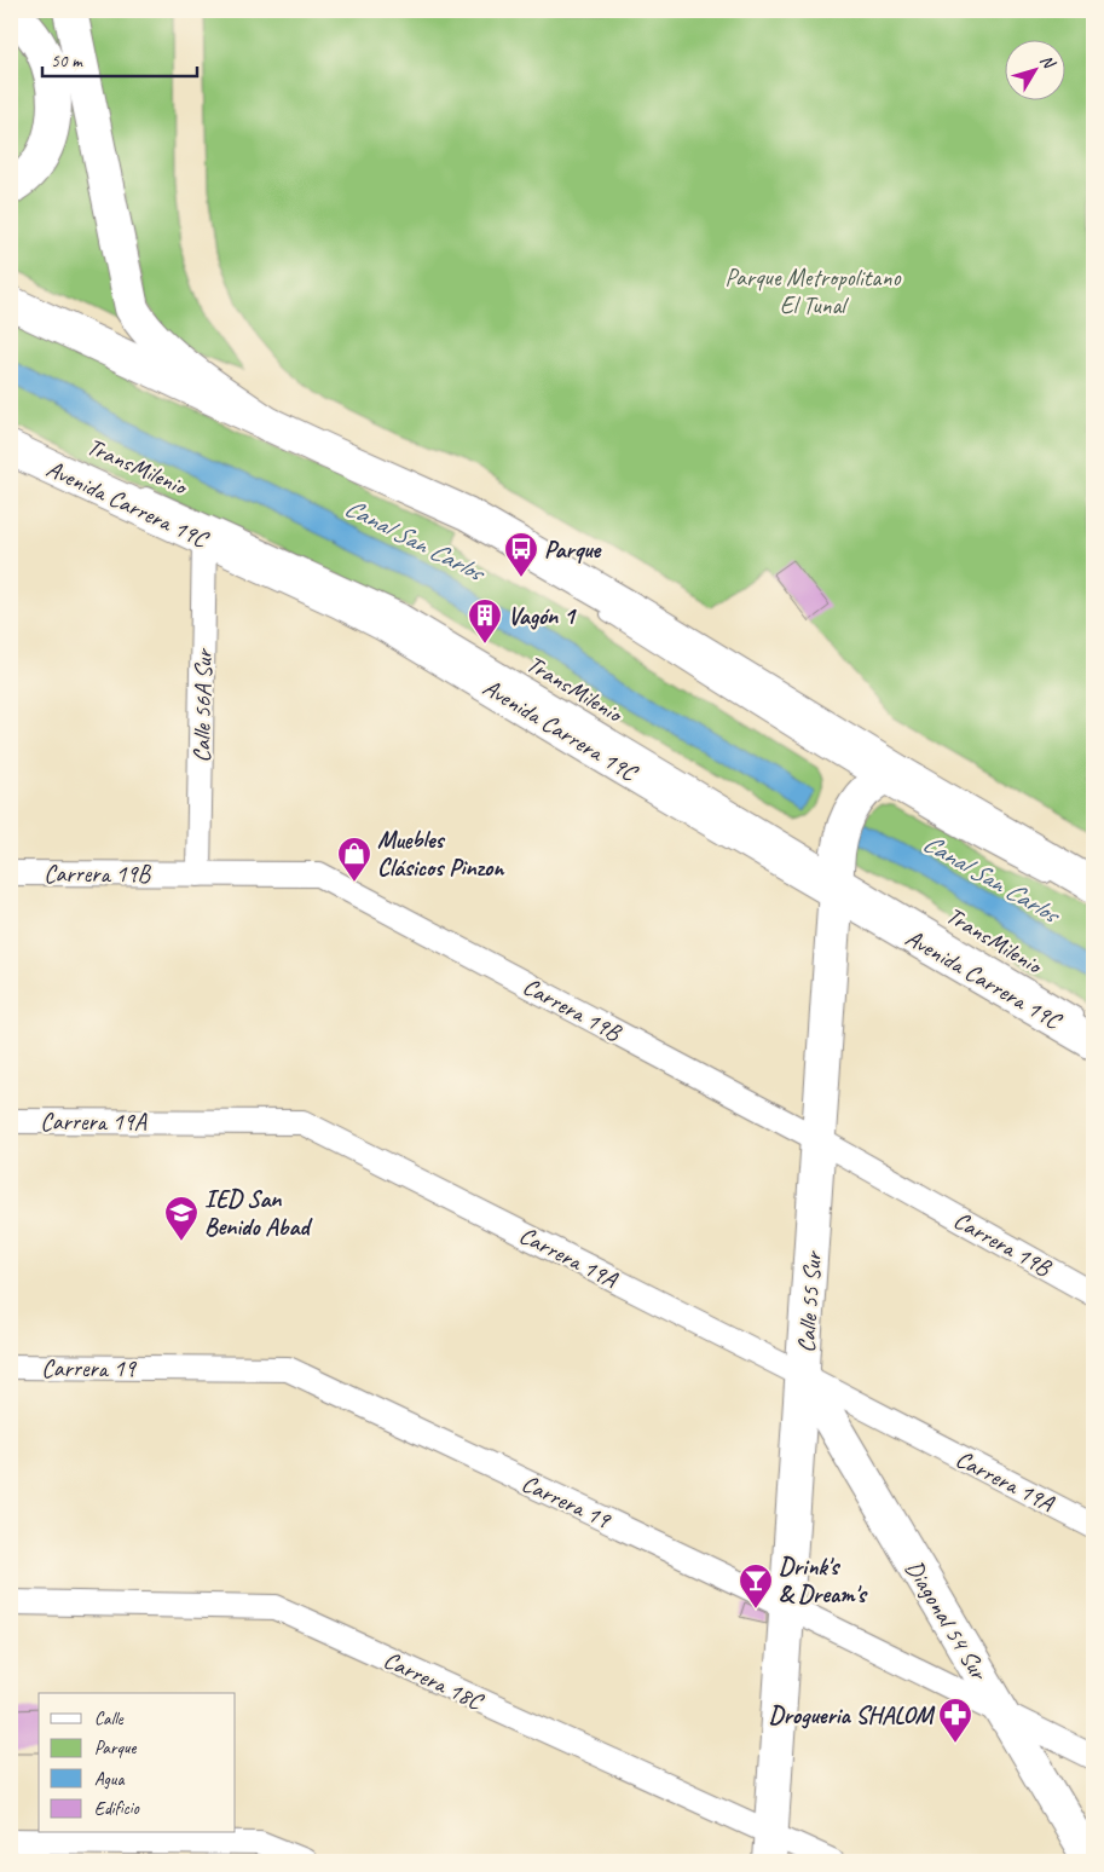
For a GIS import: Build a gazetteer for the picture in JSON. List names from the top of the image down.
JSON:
{
  "streets": {
    "main road": ["Avenida Carrera 19C", "Calle 55 Sur", "Diagonal 54 Sur"],
    "street": [
      "Calle 56A Sur",
      "Carrera 19B",
      "Carrera 19A",
      "Carrera 19",
      "Carrera 18C"
    ],
    "lane": ["TransMilenio"]
  },
  "crossings": [
    ["TransMilenio", "Avenida Carrera 19C"],
    ["TransMilenio", "Calle 55 Sur"],
    ["Avenida Carrera 19C", "Calle 56A Sur"],
    ["Avenida Carrera 19C", "Calle 55 Sur"],
    ["Calle 56A Sur", "Carrera 19B"],
    ["Carrera 19B", "Calle 55 Sur"],
    ["Carrera 19A", "Calle 55 Sur"],
    ["Carrera 19A", "Diagonal 54 Sur"],
    ["Calle 55 Sur", "Carrera 19"],
    ["Calle 55 Sur", "Diagonal 54 Sur"],
    ["Calle 55 Sur", "Carrera 18C"],
    ["Carrera 19", "Diagonal 54 Sur"]
  ],
  "water": ["Canal San Carlos"],
  "parks": ["Parque Metropolitano El Tunal"],
  "places": {
    "bus stop": ["Parque"],
    "building": ["Vagón 1"],
    "shop": ["Muebles Clásicos Pinzon"],
    "school or university": ["IED San Benido Abad"],
    "bar": ["Drink's & Dream's"],
    "pharmacy": ["Drogueria SHALOM"]
  },
  "legend": [
    "Calle",
    "Parque",
    "Agua",
    "Edificio"
  ],
  "scale_bar": "50 m",
  "north": "top right"
}
